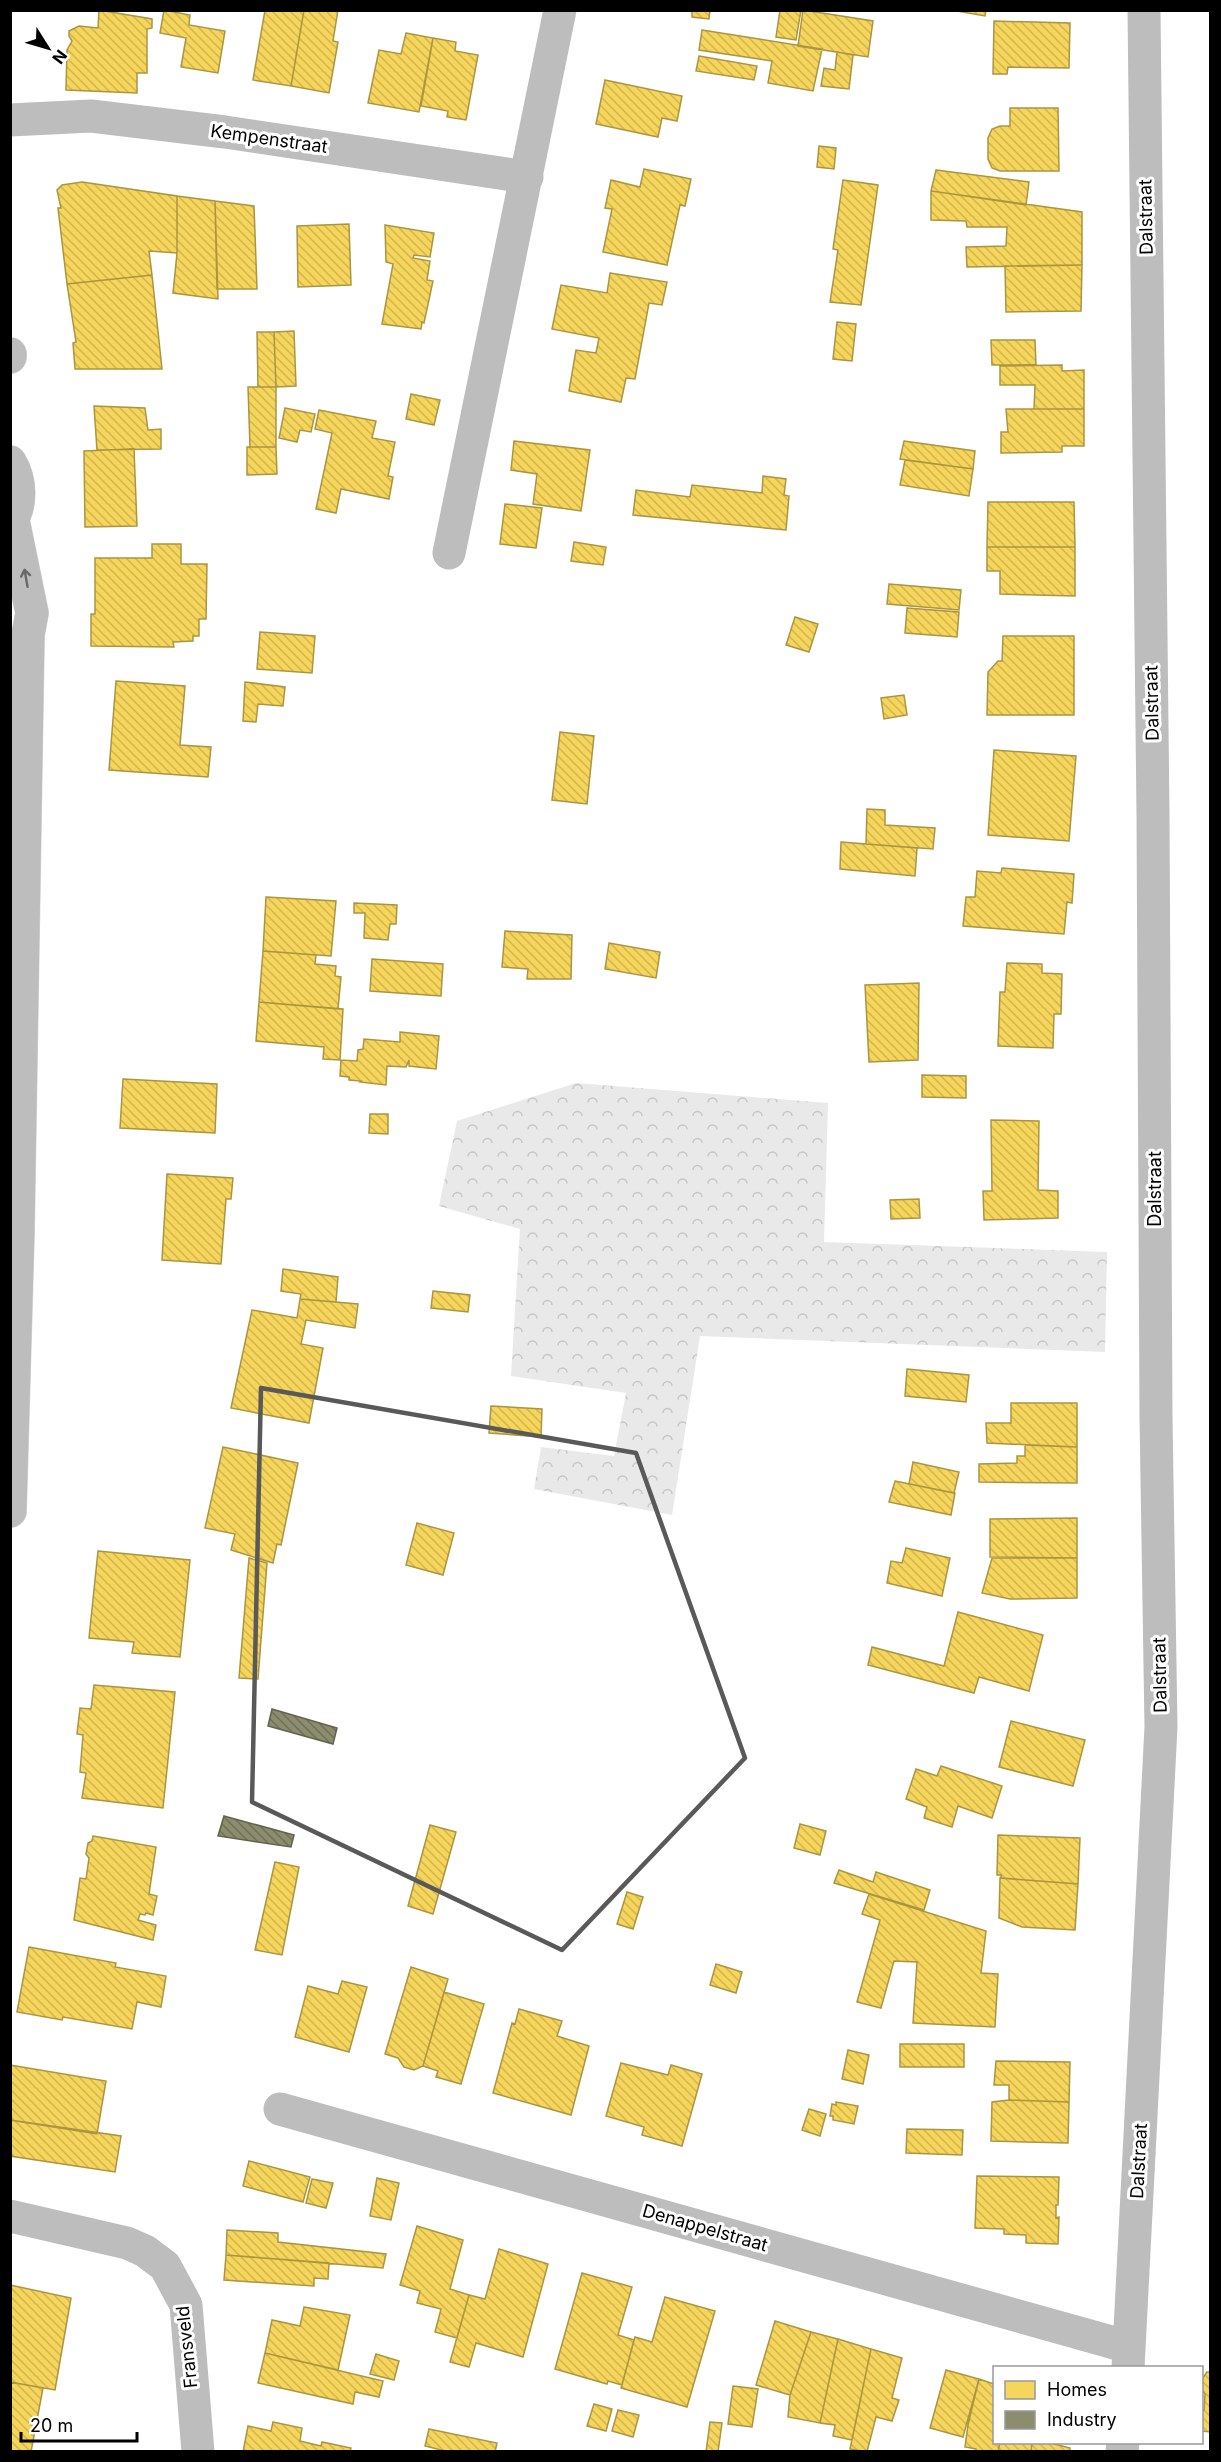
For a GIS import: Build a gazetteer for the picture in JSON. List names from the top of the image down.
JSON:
{
  "streets": {
    "street": [
      "Kempenstraat",
      "Dalstraat",
      "Denappelstraat",
      "Fransveld"
    ]
  },
  "crossings": [
    ["Dalstraat", "Denappelstraat"]
  ],
  "legend": ["Homes", "Industry"],
  "scale_bar": "20 m",
  "north": "bottom right"
}
